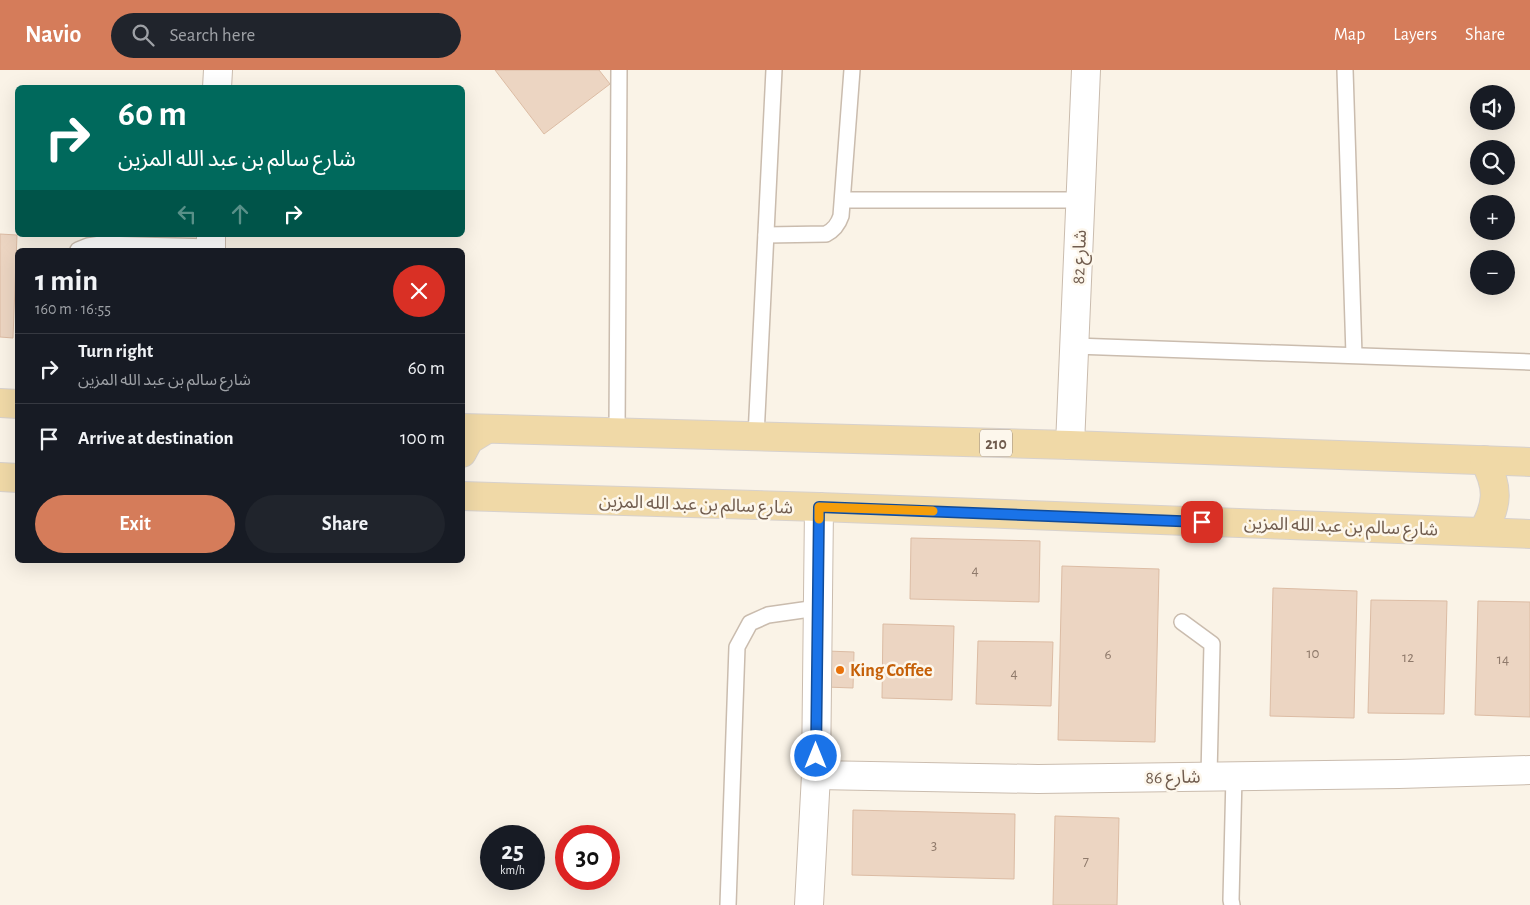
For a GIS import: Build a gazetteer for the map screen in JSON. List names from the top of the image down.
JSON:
{
  "streets": {
    "main road": ["210", "شارع سالم بن عبد الله المزين"],
    "street": ["شارع 82", "شارع 86"]
  },
  "crossings": [
    ["شارع 82", "210"]
  ],
  "places": ["King Coffee"],
  "house_numbers": [
    "4",
    "10",
    "6",
    "12",
    "14",
    "4",
    "3",
    "7"
  ],
  "page": {
    "header": "Navio",
    "search": "Search here",
    "nav": ["Map", "Layers", "Share"],
    "map_buttons": ["+", "−"],
    "turn": ["60 m", "شارع سالم بن عبد الله المزين"],
    "heading": ["1 min", "160 m · 16:55"],
    "list": [
      {
        "name": "Turn right",
        "note": "شارع سالم بن عبد الله المزين",
        "value": "60 m"
      },
      {
        "name": "Arrive at destination",
        "value": "100 m"
      }
    ],
    "buttons": ["Exit", "Share"],
    "speed": "25 km/h",
    "limit": "30"
  }
}
